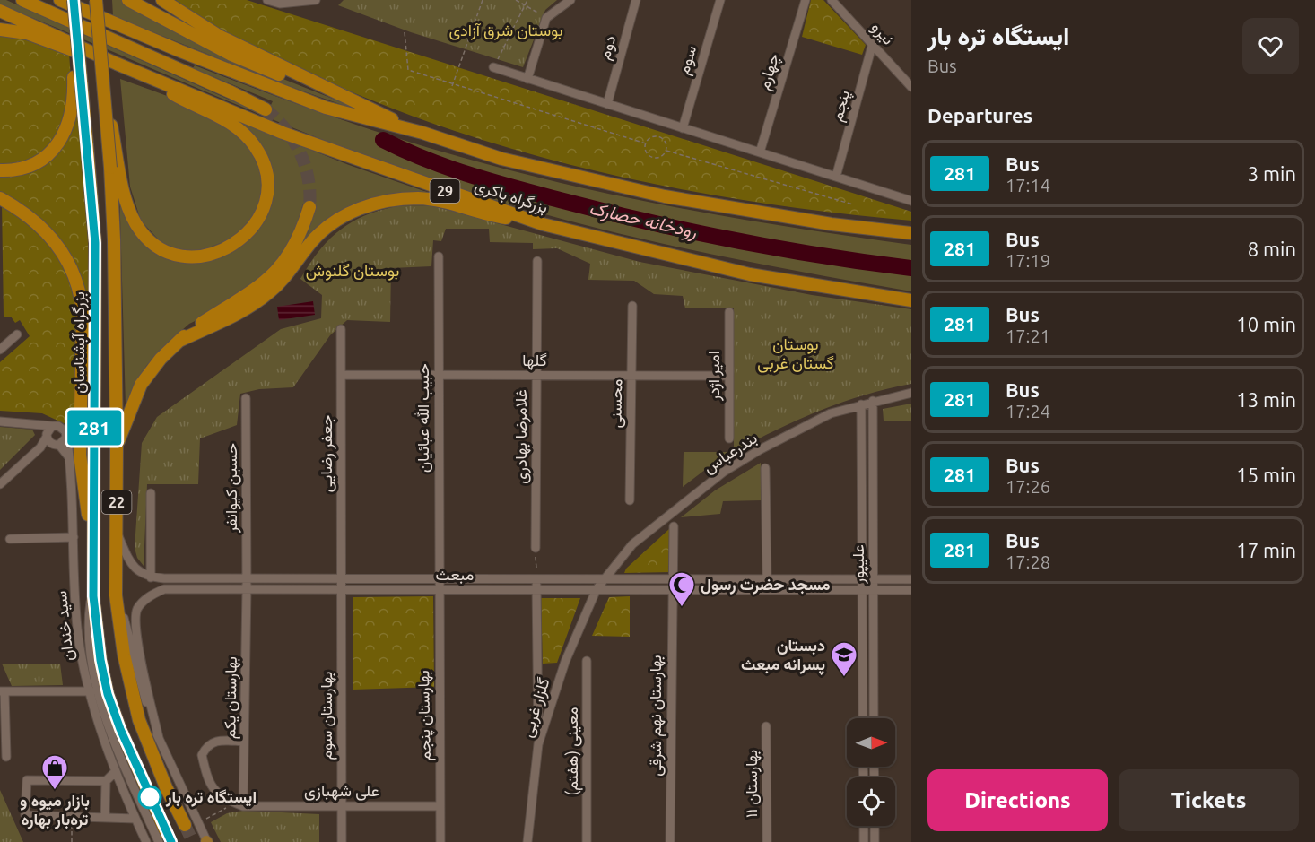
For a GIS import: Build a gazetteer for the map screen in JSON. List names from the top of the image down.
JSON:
{
  "streets": {
    "highway": [
      "29",
      "بزرگراه باکری",
      "بزرگراه آبشناسان",
      "22"
    ],
    "street": [
      "نیرو",
      "دوم",
      "سوم",
      "چهارم",
      "پنجم",
      "گلها",
      "امیر اژدر",
      "محسنی",
      "حبیب الله عبائیان",
      "غلامرضا بهادری",
      "بندرعباس",
      "جعفر رضایی",
      "حسین کیوانفر",
      "علیپور",
      "مبعث",
      "سید خندان",
      "بهارستان یکم",
      "گلزار غربی",
      "بهارستان سوم",
      "بهارستان پنجم",
      "بهارستان نهم شرقی",
      "معینی (هفتم)",
      "بهارستان ۱۱",
      "علی شهبازی"
    ]
  },
  "crossings": [
    ["نیرو", "پنجم"],
    ["گلها", "امیر اژدر"],
    ["گلها", "محسنی"],
    ["گلها", "حبیب الله عبائیان"],
    ["گلها", "غلامرضا بهادری"],
    ["گلها", "جعفر رضایی"],
    ["حبیب الله عبائیان", "مبعث"],
    ["حبیب الله عبائیان", "بهارستان پنجم"],
    ["بندرعباس", "علیپور"],
    ["بندرعباس", "مبعث"],
    ["بندرعباس", "گلزار غربی"],
    ["جعفر رضایی", "مبعث"],
    ["جعفر رضایی", "بهارستان سوم"],
    ["حسین کیوانفر", "مبعث"],
    ["حسین کیوانفر", "بهارستان یکم"],
    ["علیپور", "مبعث"],
    ["مبعث", "بهارستان یکم"],
    ["مبعث", "گلزار غربی"],
    ["مبعث", "بهارستان سوم"],
    ["مبعث", "بهارستان پنجم"],
    ["مبعث", "بهارستان نهم شرقی"],
    ["بهارستان یکم", "علی شهبازی"],
    ["بهارستان سوم", "علی شهبازی"],
    ["بهارستان پنجم", "علی شهبازی"]
  ],
  "water": ["رودخانه حصارک"],
  "parks": ["بوستان شرق آزادی", "بوستان گلنوش", "بوستان گستان غربی"],
  "places": {
    "mosque": ["مسجد حضرت رسول"],
    "school or university": ["دبستان پسرانه مبعث"],
    "shop": ["بازار میوه و تره‌بار بهاره"],
    "other": ["ایستگاه تره بار"]
  },
  "lines": ["bus line 281"],
  "north": "right",
  "page": {
    "on_map": "281",
    "heading": [
      ["ایستگاه تره بار", "Bus"],
      "Departures"
    ],
    "list": [
      {
        "mark": "281",
        "name": "Bus",
        "note": "17:14",
        "value": "3 min"
      },
      {
        "mark": "281",
        "name": "Bus",
        "note": "17:19",
        "value": "8 min"
      },
      {
        "mark": "281",
        "name": "Bus",
        "note": "17:21",
        "value": "10 min"
      },
      {
        "mark": "281",
        "name": "Bus",
        "note": "17:24",
        "value": "13 min"
      },
      {
        "mark": "281",
        "name": "Bus",
        "note": "17:26",
        "value": "15 min"
      },
      {
        "mark": "281",
        "name": "Bus",
        "note": "17:28",
        "value": "17 min"
      }
    ],
    "buttons": ["Directions", "Tickets"]
  }
}
